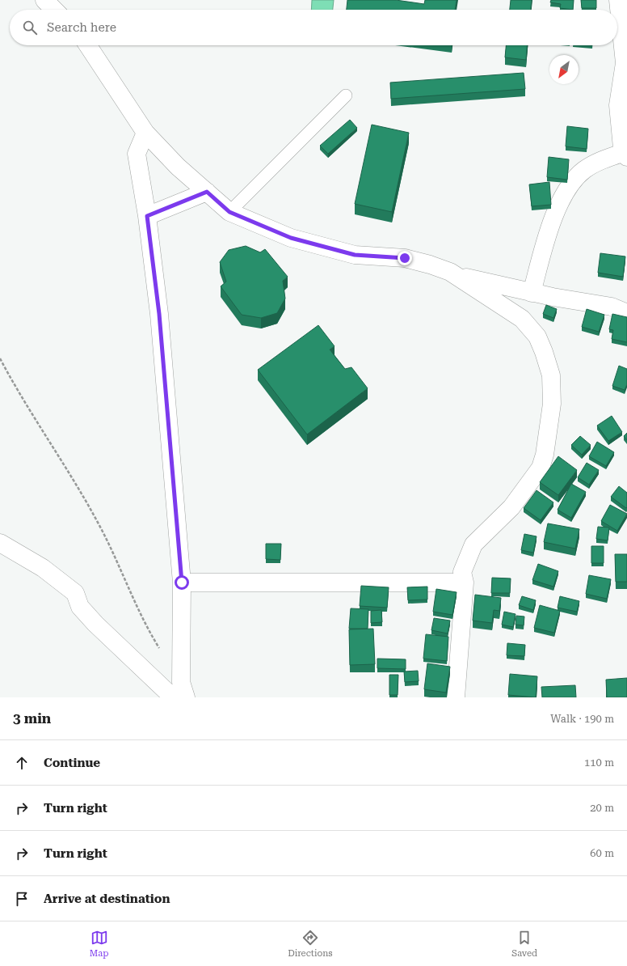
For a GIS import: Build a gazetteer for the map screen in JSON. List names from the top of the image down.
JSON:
{
  "north": "bottom left",
  "page": {
    "search": "Search here",
    "heading": ["3 min", "Walk · 190 m"],
    "list": [
      ["Continue", "110 m"],
      ["Turn right", "20 m"],
      ["Turn right", "60 m"],
      "Arrive at destination"
    ],
    "nav": ["Map", "Directions", "Saved"]
  }
}
